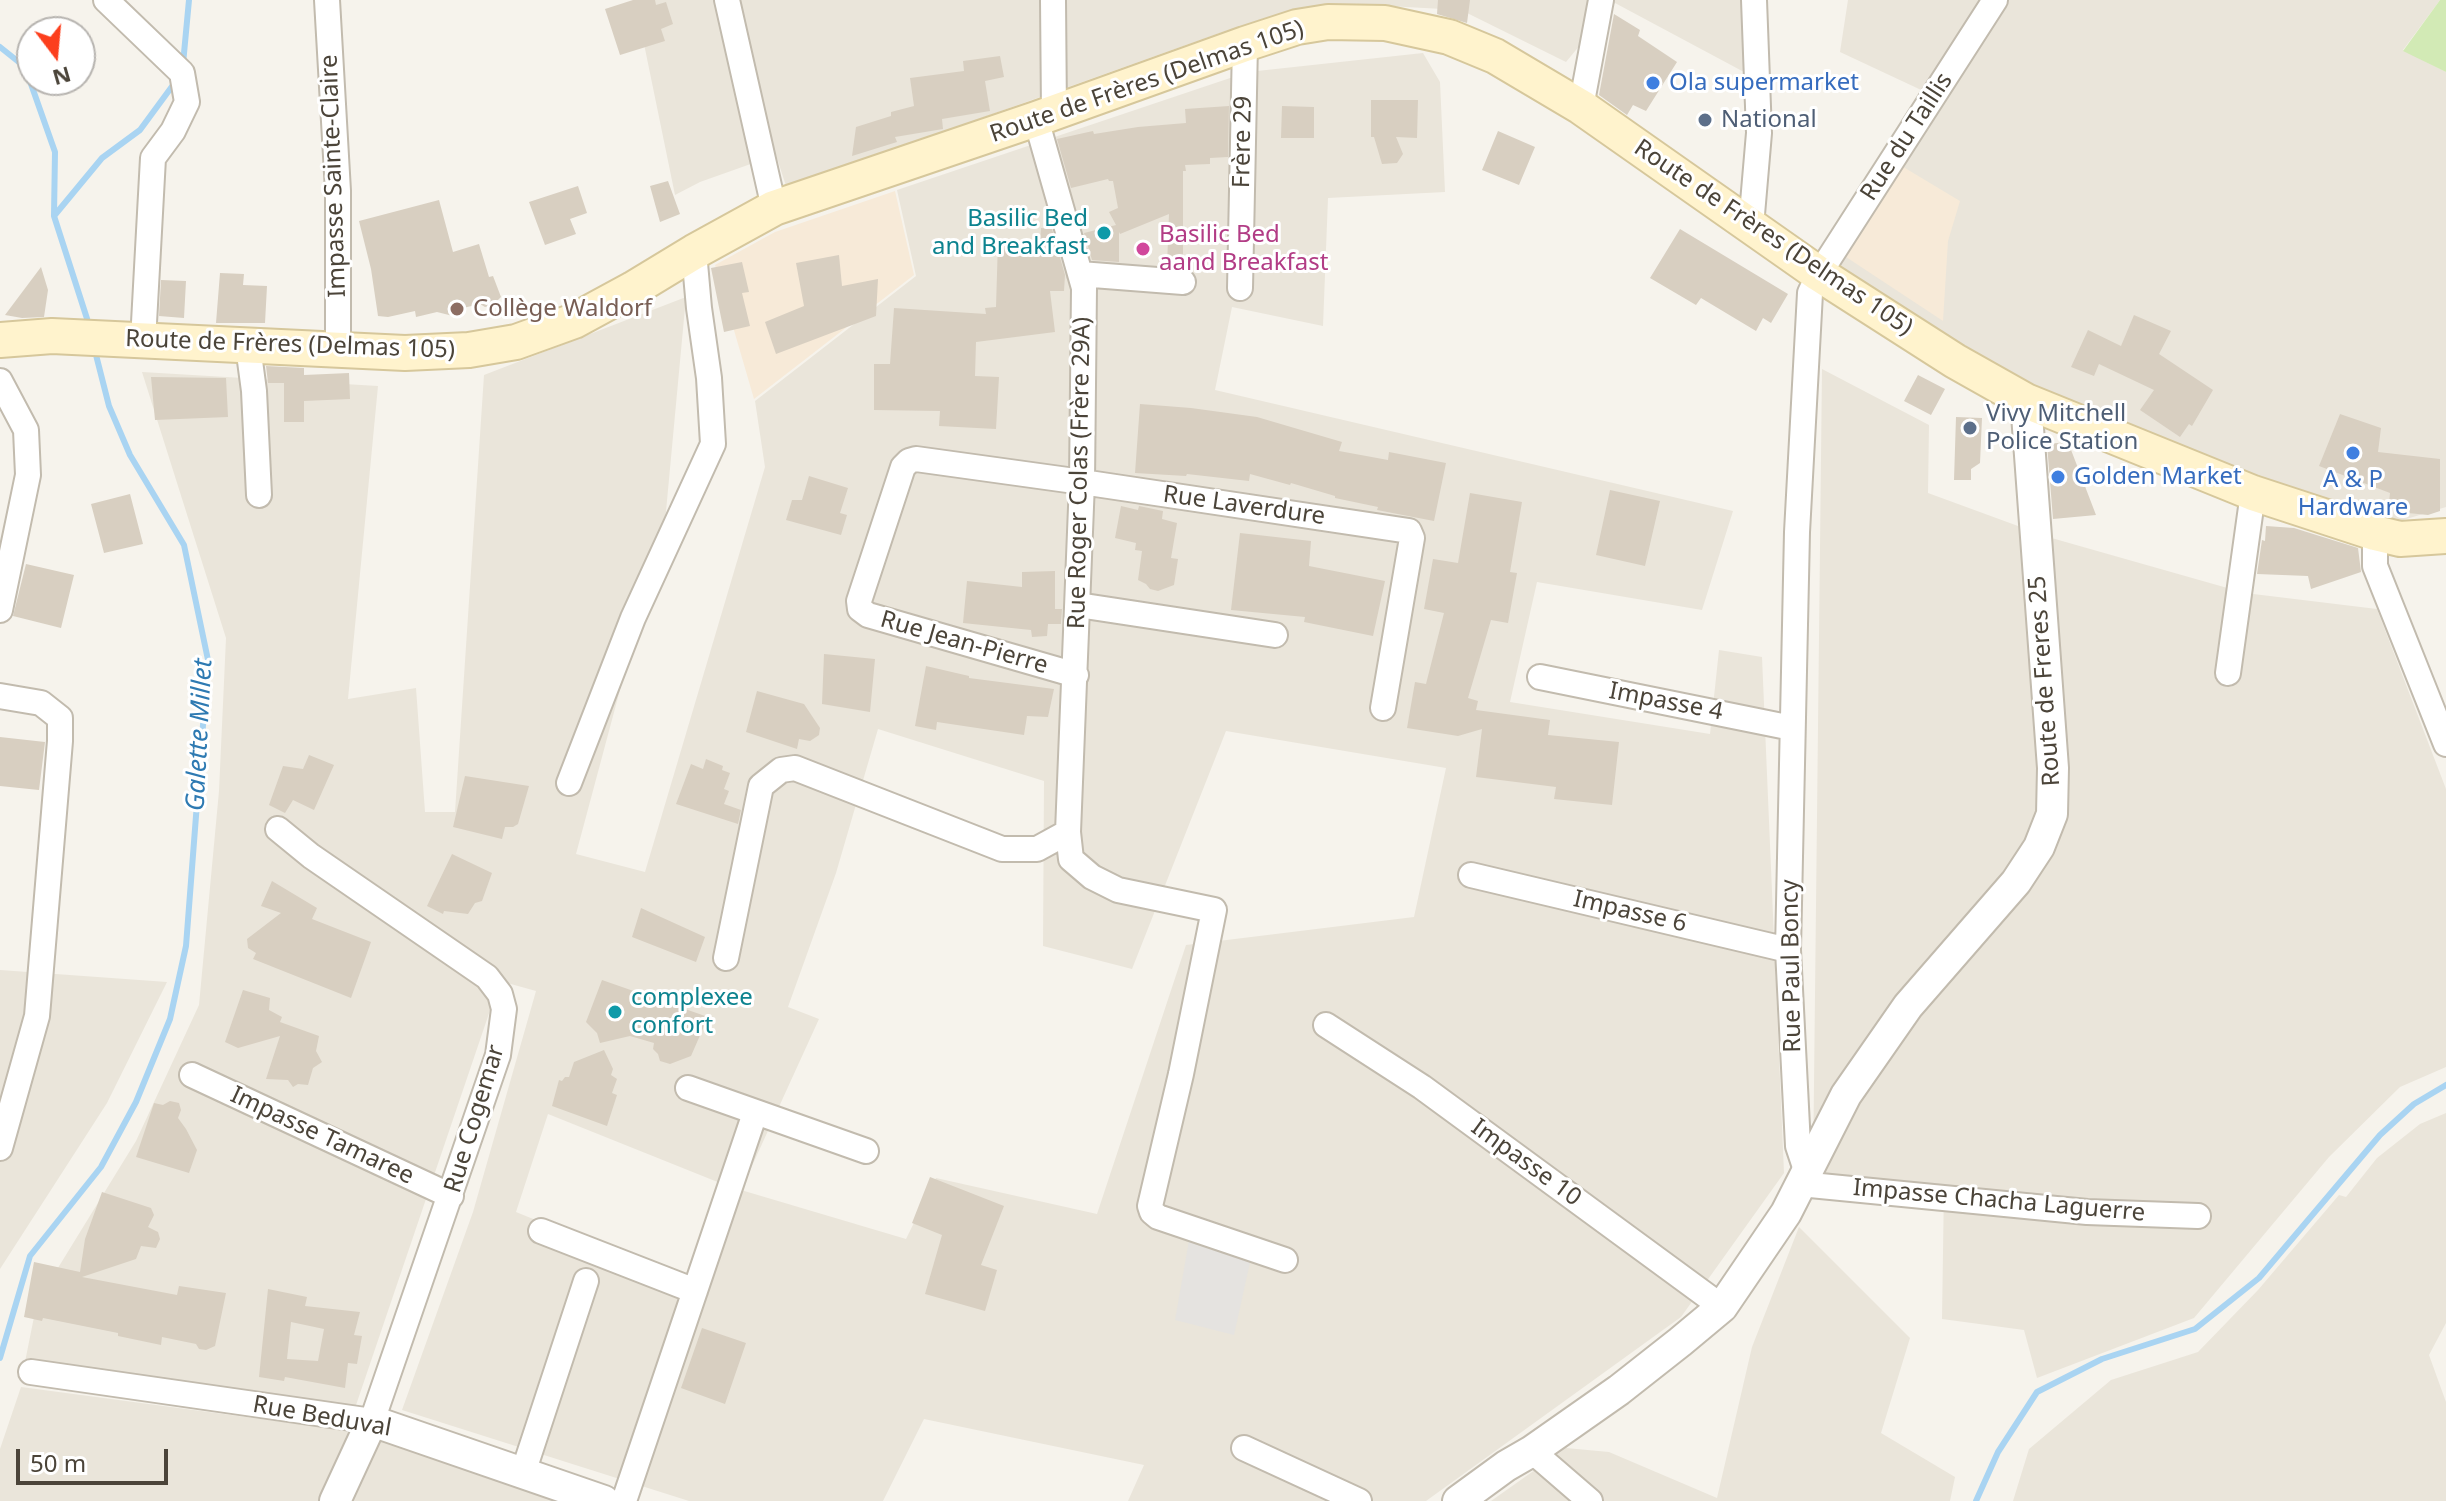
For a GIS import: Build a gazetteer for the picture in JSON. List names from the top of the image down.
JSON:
{
  "streets": {
    "main road": ["Route de Frères (Delmas 105)"],
    "street": [
      "Rue du Taillis",
      "Frère 29",
      "Impasse Sainte-Claire",
      "Rue Roger Colas (Frère 29A)",
      "Rue Laverdure",
      "Rue Jean-Pierre",
      "Route de Freres 25",
      "Impasse 4",
      "Impasse 6",
      "Rue Paul Boncy",
      "Rue Cogemar",
      "Impasse Tamaree",
      "Impasse 10",
      "Impasse Chacha Laguerre",
      "Rue Beduval"
    ]
  },
  "crossings": [
    ["Route de Frères (Delmas 105)", "Rue du Taillis"],
    ["Route de Frères (Delmas 105)", "Frère 29"],
    ["Route de Frères (Delmas 105)", "Impasse Sainte-Claire"],
    ["Route de Frères (Delmas 105)", "Rue Roger Colas (Frère 29A)"],
    ["Route de Frères (Delmas 105)", "Route de Freres 25"],
    ["Route de Frères (Delmas 105)", "Rue Paul Boncy"],
    ["Rue du Taillis", "Rue Paul Boncy"],
    ["Rue Roger Colas (Frère 29A)", "Rue Laverdure"],
    ["Rue Roger Colas (Frère 29A)", "Rue Jean-Pierre"],
    ["Rue Laverdure", "Rue Jean-Pierre"],
    ["Route de Freres 25", "Rue Paul Boncy"],
    ["Route de Freres 25", "Impasse Chacha Laguerre"],
    ["Impasse 4", "Rue Paul Boncy"],
    ["Impasse 6", "Rue Paul Boncy"],
    ["Rue Paul Boncy", "Impasse Chacha Laguerre"],
    ["Rue Cogemar", "Impasse Tamaree"],
    ["Rue Cogemar", "Rue Beduval"]
  ],
  "water": ["Galette Millet"],
  "places": [
    "Ola supermarket",
    "National",
    "Basilic Bed and Breakfast",
    "Basilic Bed aand Breakfast",
    "Collège Waldorf",
    "Vivy Mitchell Police Station",
    "A & P Hardware",
    "Golden Market",
    "complexee confort"
  ],
  "scale_bar": "50 m",
  "north": "bottom"
}
